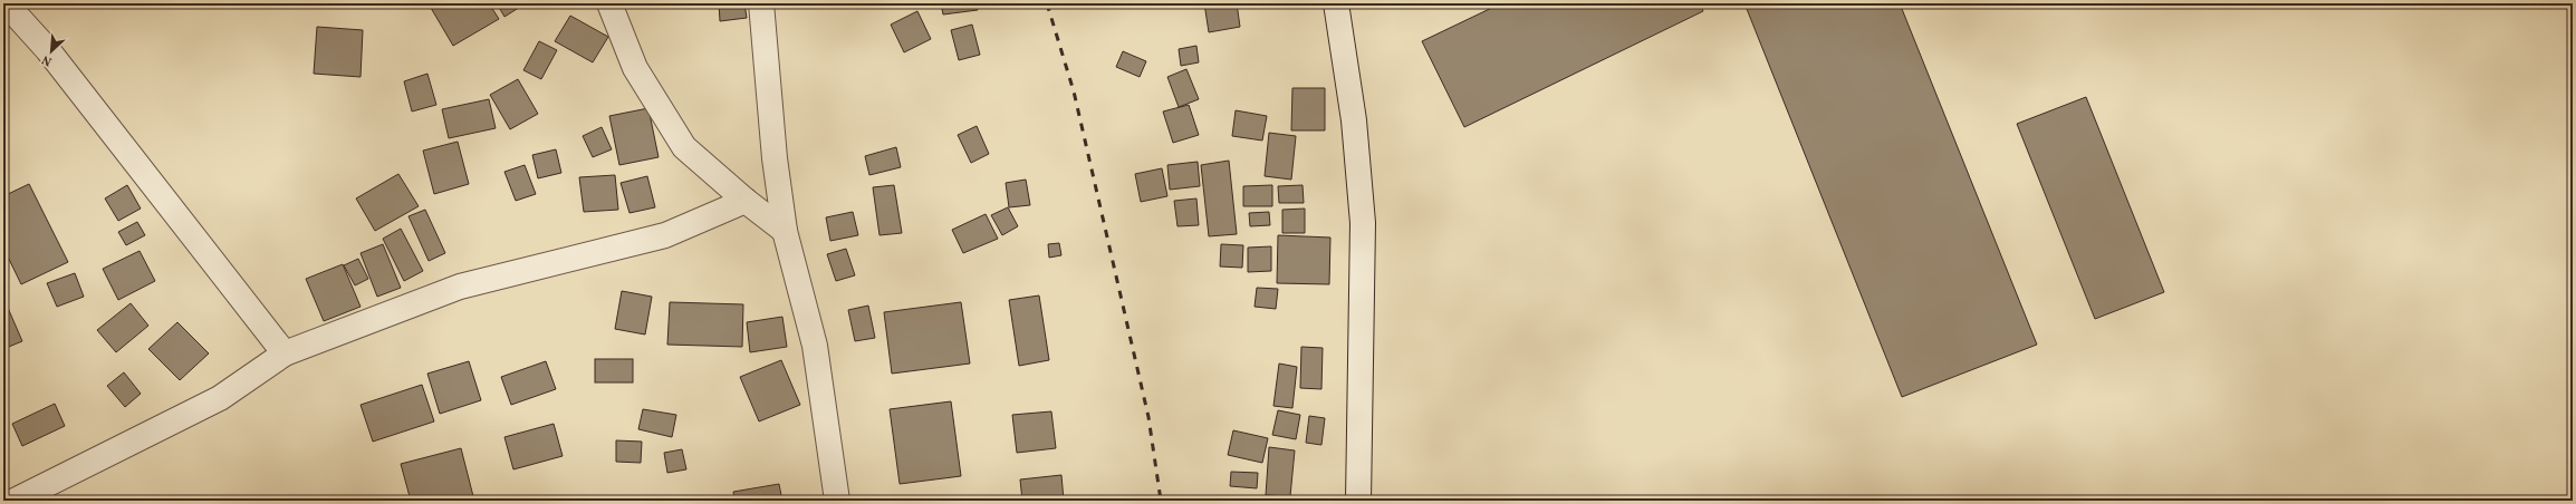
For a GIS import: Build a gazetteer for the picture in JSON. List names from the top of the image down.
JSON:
{
  "north": "bottom left"
}
